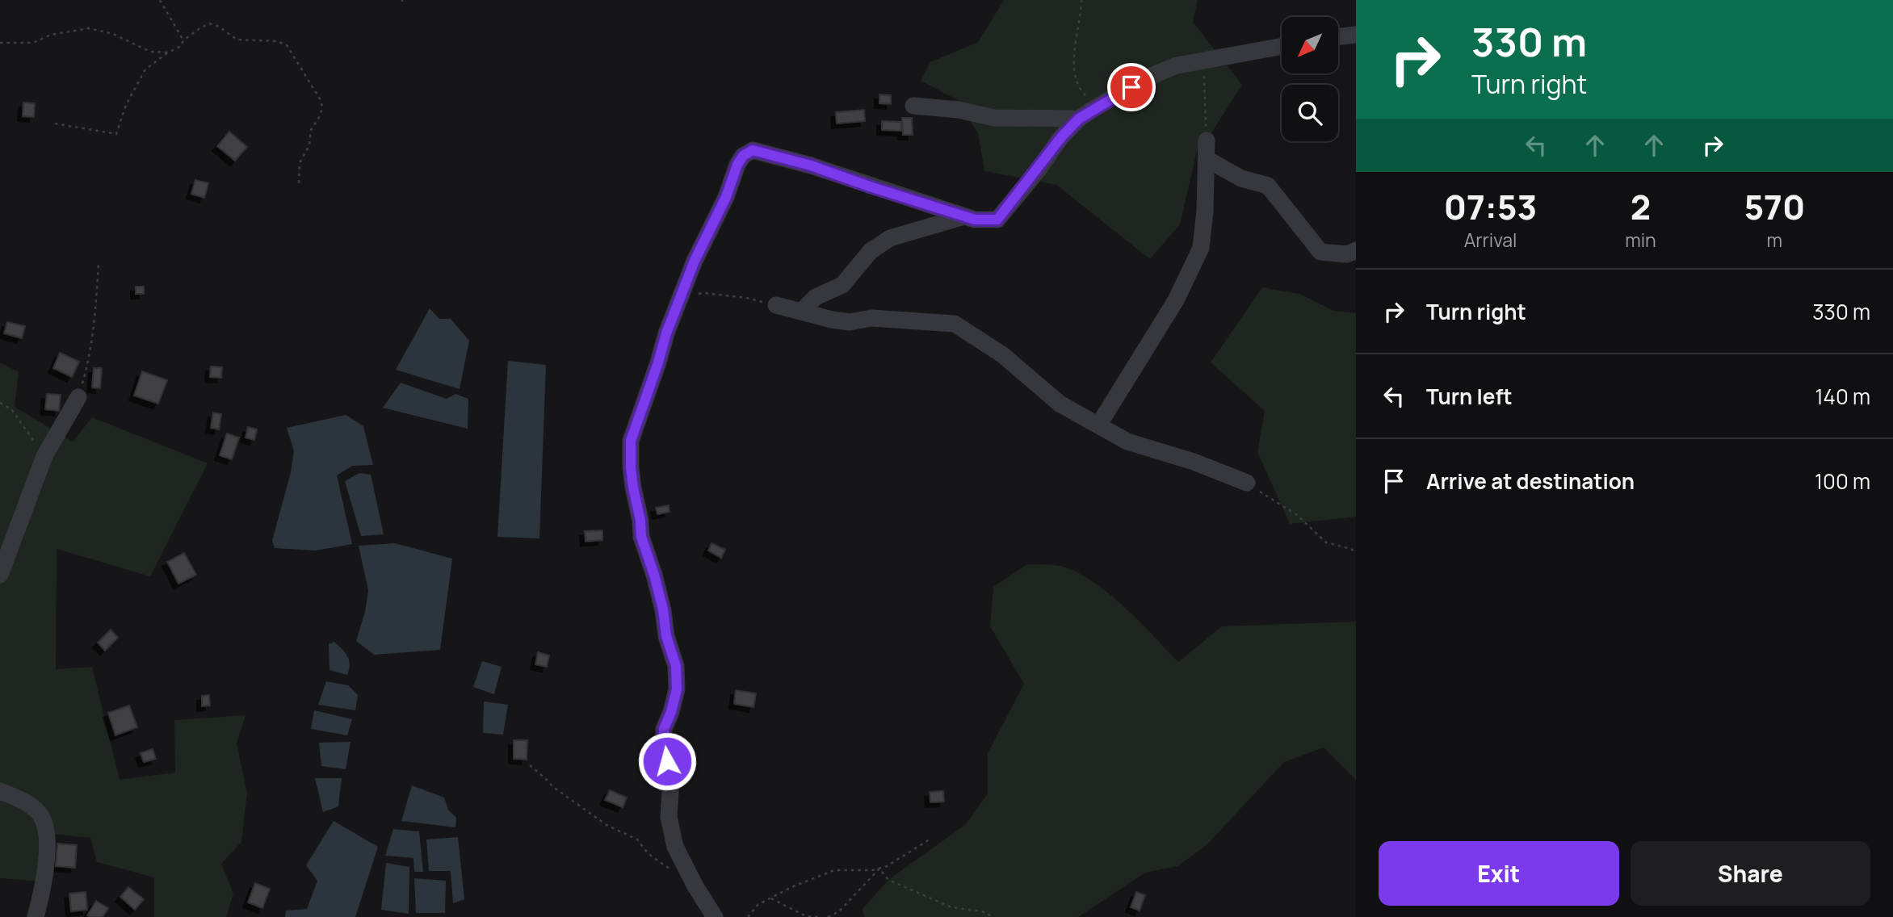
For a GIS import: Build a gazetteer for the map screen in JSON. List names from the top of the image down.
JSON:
{
  "north": "bottom left",
  "page": {
    "turn": ["330 m", "Turn right"],
    "eta": [
      "07:53",
      "Arrival",
      "2",
      "min",
      "570",
      "m"
    ],
    "list": [
      {
        "name": "Turn right",
        "value": "330 m"
      },
      {
        "name": "Turn left",
        "value": "140 m"
      },
      {
        "name": "Arrive at destination",
        "value": "100 m"
      }
    ],
    "buttons": ["Exit", "Share"]
  }
}
